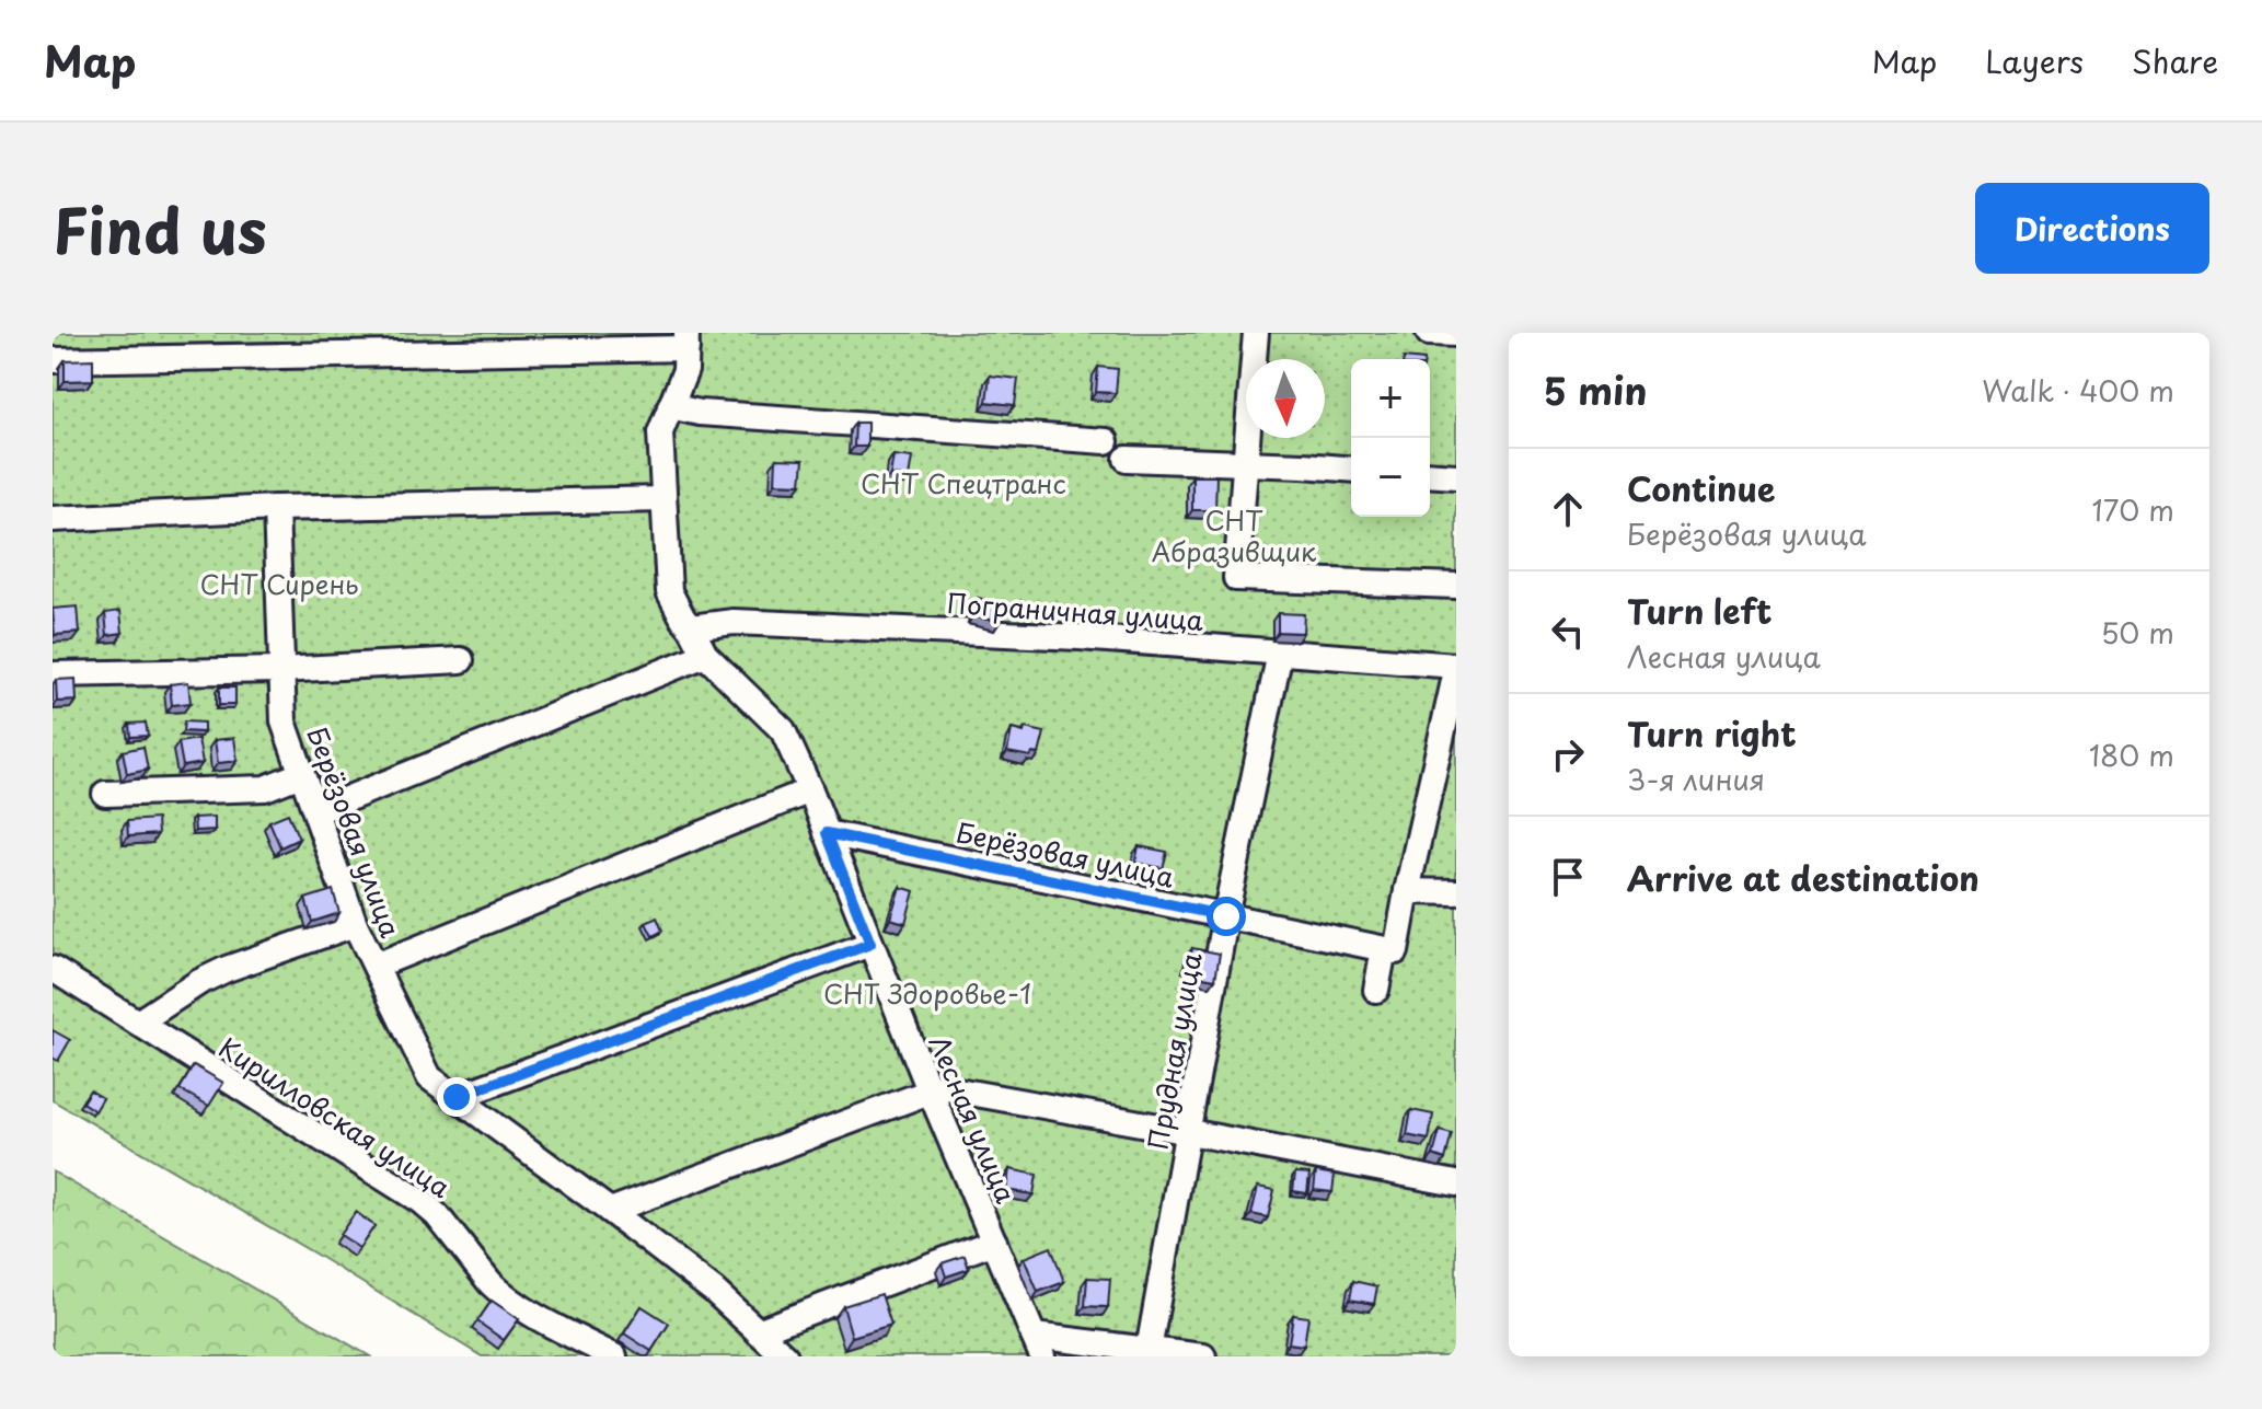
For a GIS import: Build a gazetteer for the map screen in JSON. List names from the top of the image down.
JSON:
{
  "streets": {
    "street": [
      "Пограничная улица",
      "Берёзовая улица",
      "Прудная улица",
      "Кирилловская улица",
      "Лесная улица"
    ]
  },
  "crossings": [
    ["Пограничная улица", "Берёзовая улица"],
    ["Пограничная улица", "Прудная улица"],
    ["Пограничная улица", "Лесная улица"],
    ["Берёзовая улица", "Прудная улица"],
    ["Берёзовая улица", "Лесная улица"]
  ],
  "parks": [
    "СНТ Спецтранс",
    "СНТ Абразивщик",
    "СНТ Сирень",
    "СНТ Здоровье-1"
  ],
  "north": "bottom",
  "page": {
    "header": "Map",
    "nav": ["Map", "Layers", "Share"],
    "title": "Find us",
    "buttons": "Directions",
    "heading": ["5 min", "Walk · 400 m"],
    "map_buttons": ["+", "−"],
    "list": [
      ["Continue", "Берёзовая улица", "170 m"],
      ["Turn left", "Лесная улица", "50 m"],
      ["Turn right", "3-я линия", "180 m"],
      "Arrive at destination"
    ]
  }
}
